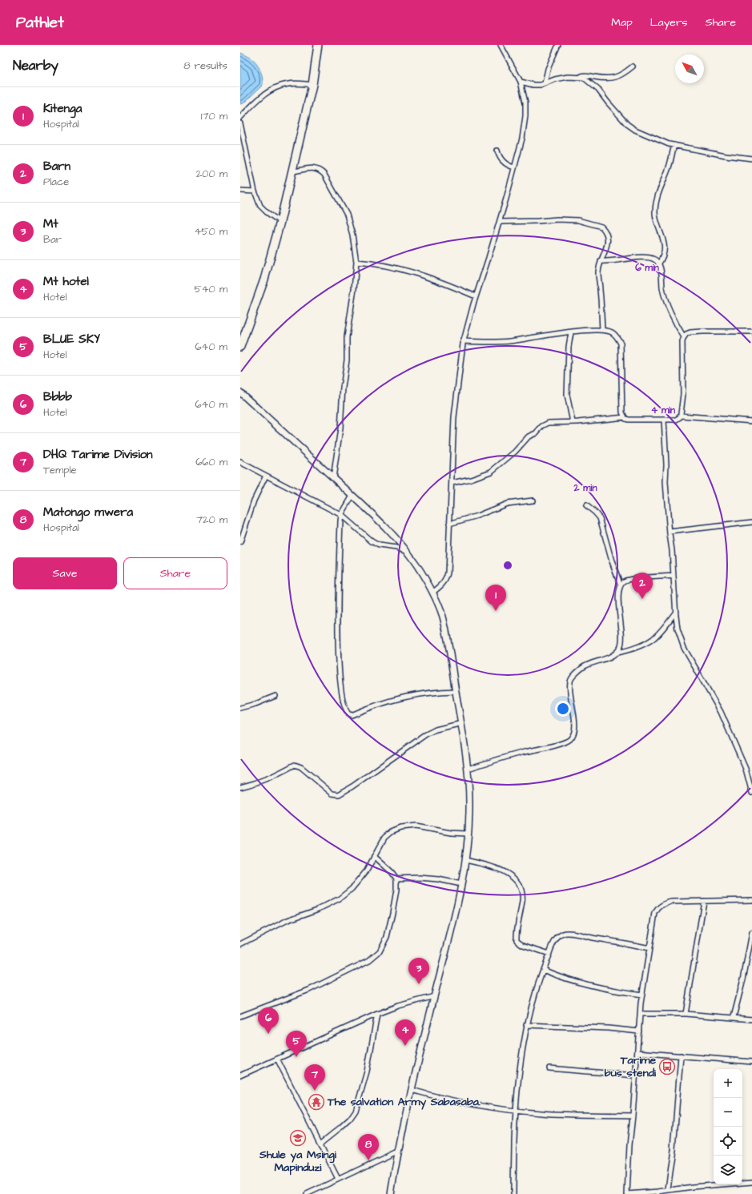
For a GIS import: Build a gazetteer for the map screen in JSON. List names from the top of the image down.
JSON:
{
  "places": {
    "bus stop": ["Tarime bus stendi"],
    "temple": ["The salvation Army Sabasaba."],
    "school or university": ["Shule ya Msingi Mapinduzi"]
  },
  "north": "top left",
  "page": {
    "header": "Pathlet",
    "nav": ["Map", "Layers", "Share"],
    "heading": ["Nearby", "8 results"],
    "list": [
      {
        "mark": "1",
        "name": "Kitenga",
        "note": "Hospital",
        "value": "170 m"
      },
      {
        "mark": "2",
        "name": "Barn",
        "note": "Place",
        "value": "200 m"
      },
      {
        "mark": "3",
        "name": "Mt",
        "note": "Bar",
        "value": "450 m"
      },
      {
        "mark": "4",
        "name": "Mt hotel",
        "note": "Hotel",
        "value": "540 m"
      },
      {
        "mark": "5",
        "name": "BLUE SKY",
        "note": "Hotel",
        "value": "640 m"
      },
      {
        "mark": "6",
        "name": "Bbbb",
        "note": "Hotel",
        "value": "640 m"
      },
      {
        "mark": "7",
        "name": "DHQ Tarime Division",
        "note": "Temple",
        "value": "660 m"
      },
      {
        "mark": "8",
        "name": "Matongo mwera",
        "note": "Hospital",
        "value": "720 m"
      }
    ],
    "buttons": ["Save", "Share"],
    "pins": [
      "2",
      "1",
      "3",
      "6",
      "4",
      "5",
      "7",
      "8"
    ],
    "map_buttons": ["+", "−"]
  },
  "rings": ["6 min", "4 min", "2 min"]
}
